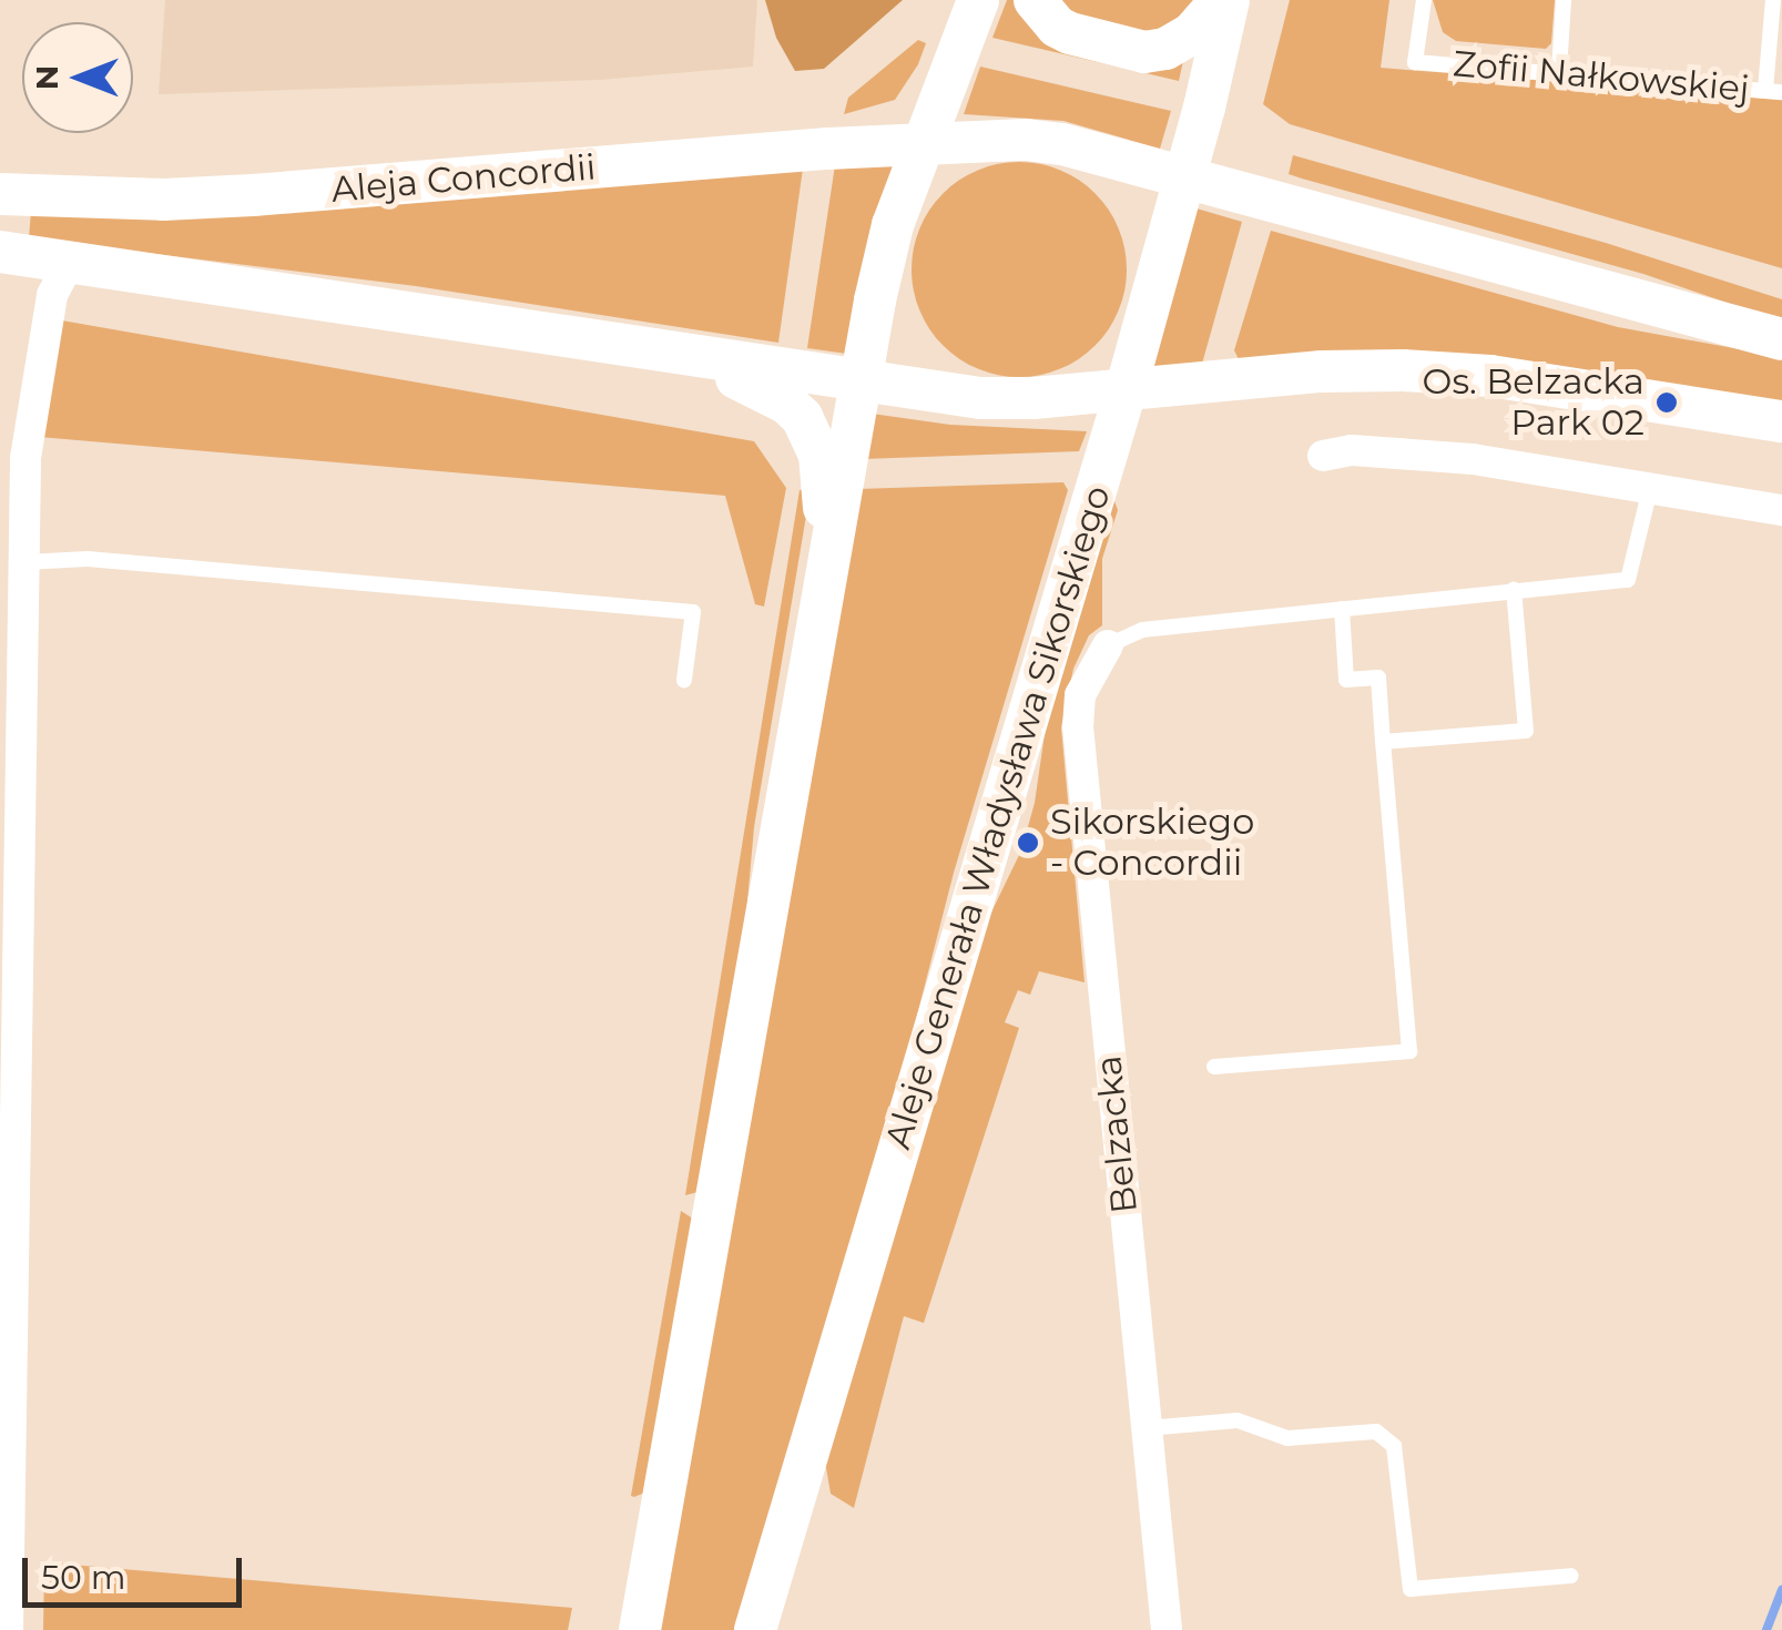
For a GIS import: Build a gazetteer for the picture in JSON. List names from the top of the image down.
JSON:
{
  "streets": {
    "street": ["Aleja Concordii", "Aleje Generała Władysława Sikorskiego", "Belzacka"],
    "lane": ["Zofii Nałkowskiej"]
  },
  "crossings": [
    ["Aleja Concordii", "Aleje Generała Władysława Sikorskiego"]
  ],
  "places": ["Os. Belzacka Park 02", "Sikorskiego - Concordii"],
  "scale_bar": "50 m",
  "north": "left"
}
